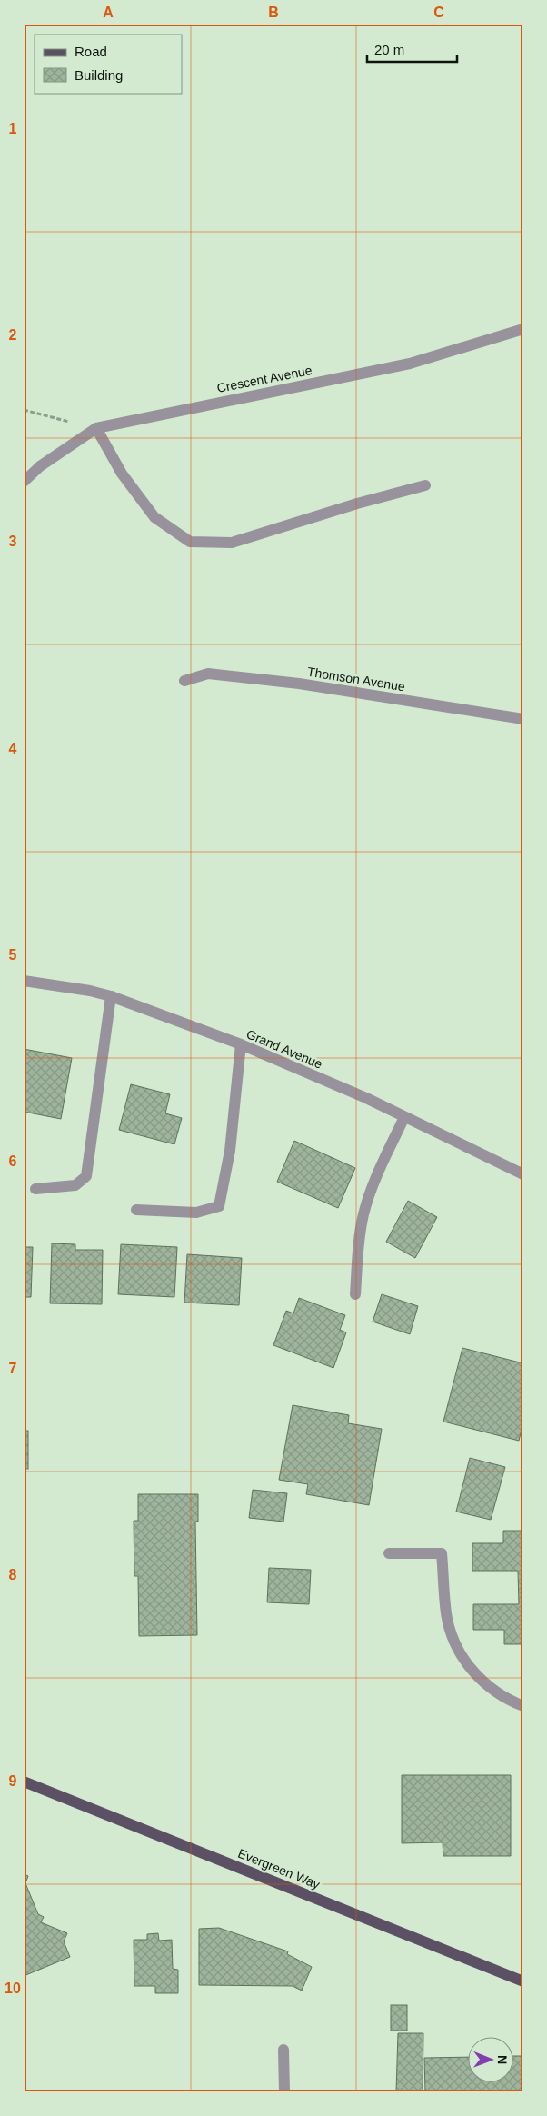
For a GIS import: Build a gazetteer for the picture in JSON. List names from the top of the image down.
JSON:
{
  "streets": {
    "main road": ["Evergreen Way"],
    "street": ["Crescent Avenue", "Thomson Avenue", "Grand Avenue"]
  },
  "legend": ["Road", "Building"],
  "scale_bar": "20 m",
  "north": "right",
  "grid": {
    "columns": ["A", "B", "C"],
    "rows": [
      "1",
      "2",
      "3",
      "4",
      "5",
      "6",
      "7",
      "8",
      "9",
      "10"
    ]
  }
}
